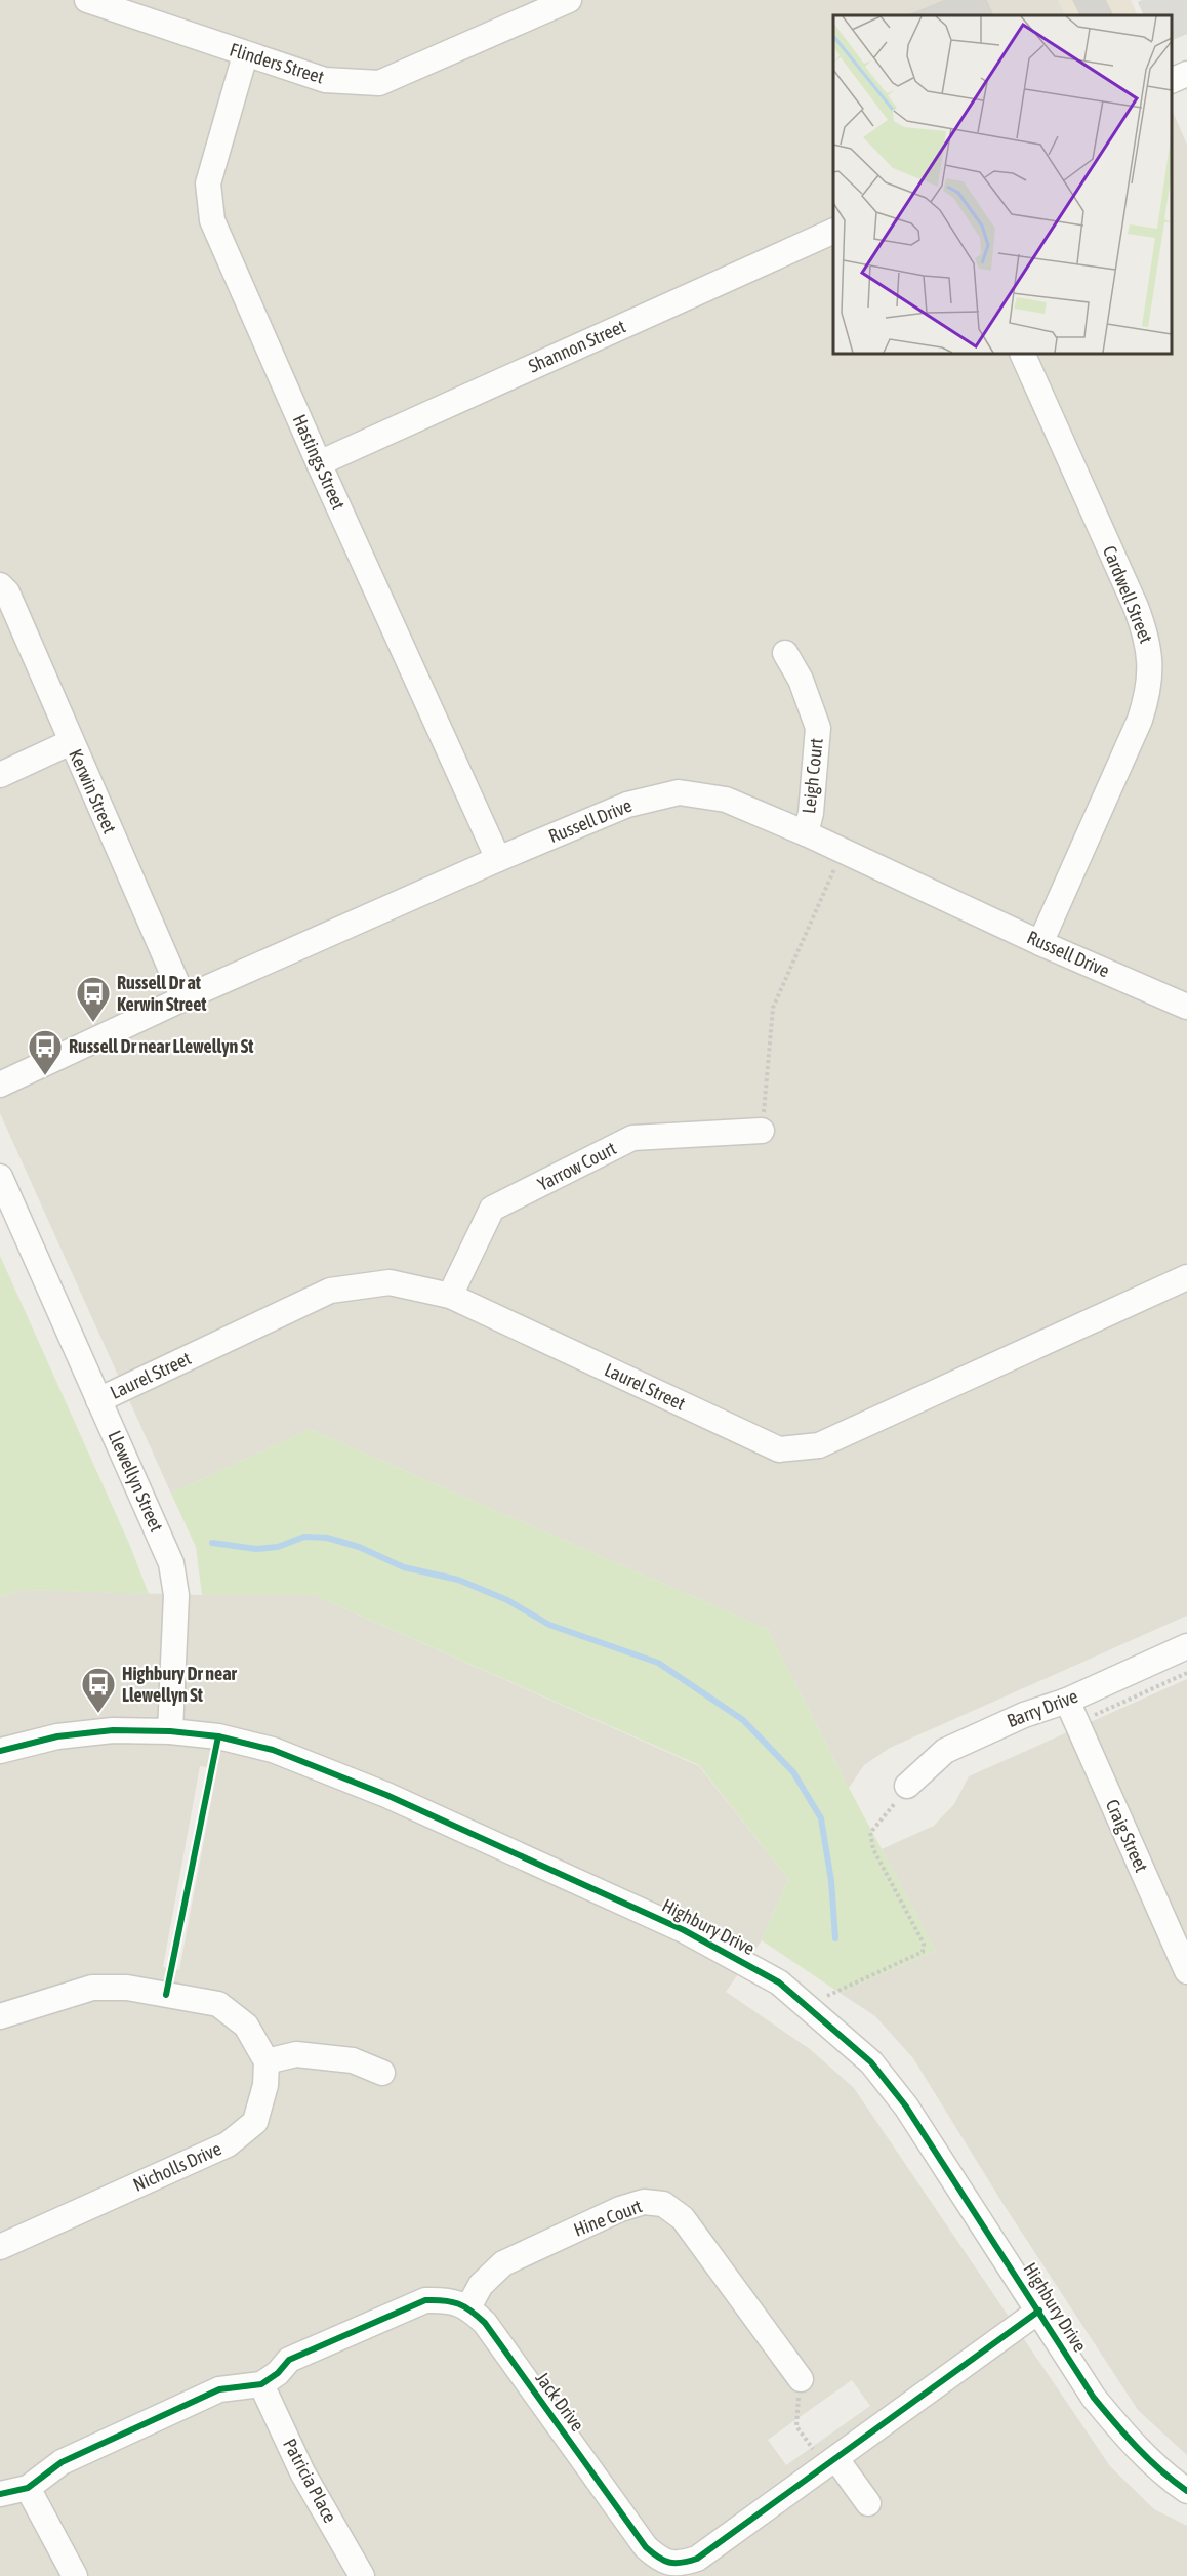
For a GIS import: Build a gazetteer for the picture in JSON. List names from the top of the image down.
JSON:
{
  "streets": {
    "street": [
      "Flinders Street",
      "Shannon Street",
      "Hastings Street",
      "Cardwell Street",
      "Leigh Court",
      "Kerwin Street",
      "Russell Drive",
      "Yarrow Court",
      "Laurel Street",
      "Llewellyn Street",
      "Barry Drive",
      "Craig Street",
      "Highbury Drive",
      "Nicholls Drive",
      "Hine Court",
      "Jack Drive",
      "Patricia Place"
    ]
  },
  "crossings": [
    ["Flinders Street", "Hastings Street"],
    ["Shannon Street", "Hastings Street"],
    ["Hastings Street", "Russell Drive"],
    ["Cardwell Street", "Russell Drive"],
    ["Leigh Court", "Russell Drive"],
    ["Kerwin Street", "Russell Drive"],
    ["Yarrow Court", "Laurel Street"],
    ["Laurel Street", "Llewellyn Street"],
    ["Llewellyn Street", "Highbury Drive"],
    ["Barry Drive", "Craig Street"],
    ["Highbury Drive", "Jack Drive"],
    ["Hine Court", "Jack Drive"]
  ],
  "places": {
    "bus stop": ["Russell Dr at Kerwin Street", "Russell Dr near Llewellyn St", "Highbury Dr near Llewellyn St"]
  }
}
